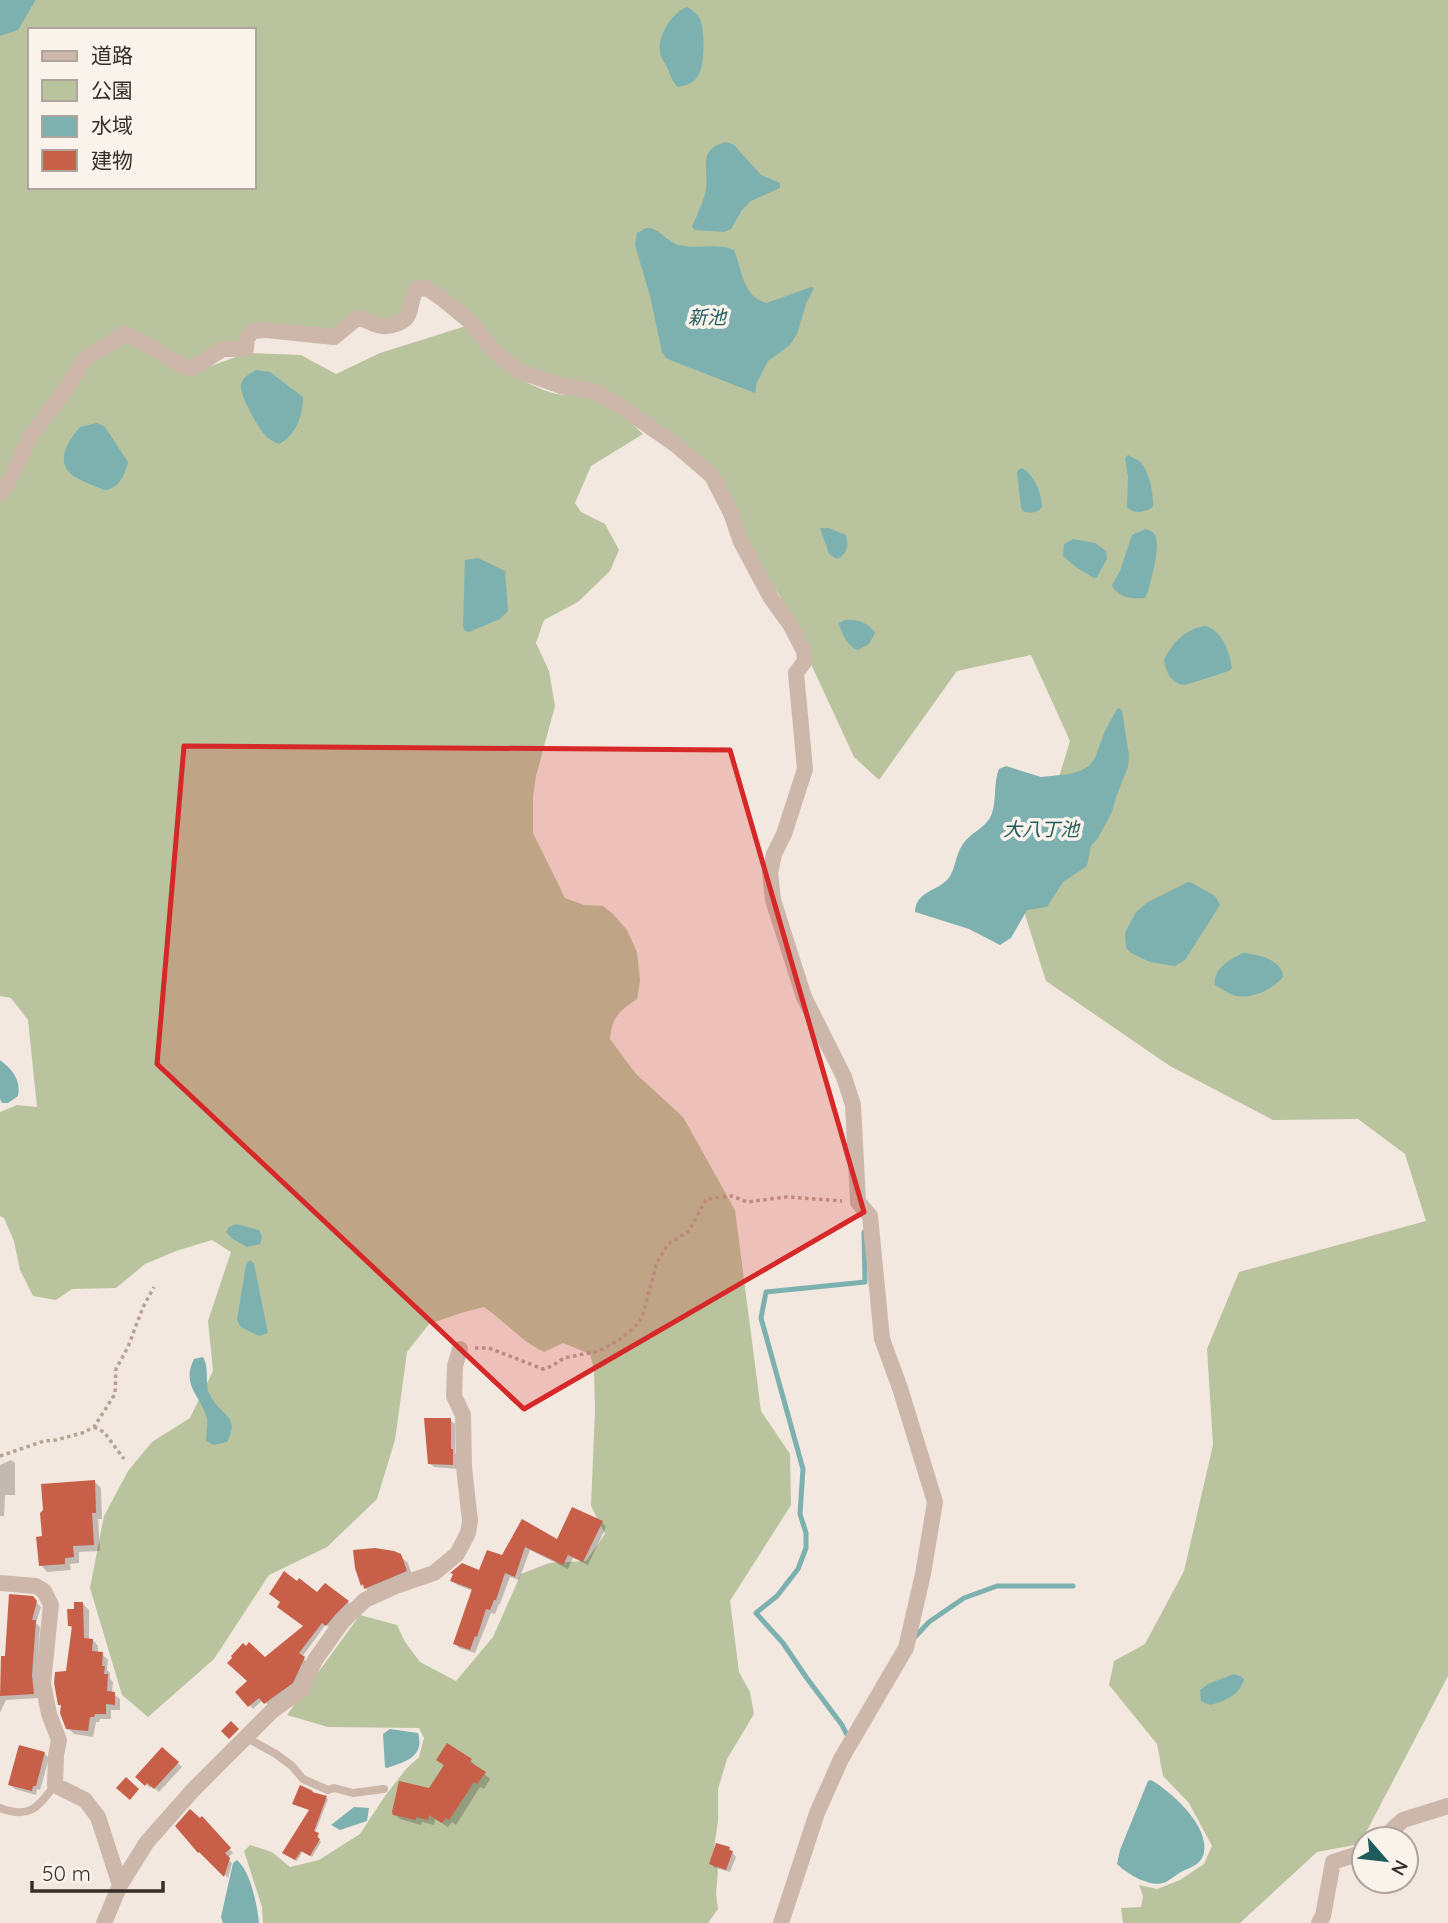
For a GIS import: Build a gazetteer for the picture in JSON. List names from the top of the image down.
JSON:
{
  "water": ["新池", "大八丁池"],
  "legend": [
    "道路",
    "公園",
    "水域",
    "建物"
  ],
  "scale_bar": "50 m",
  "north": "bottom right"
}
